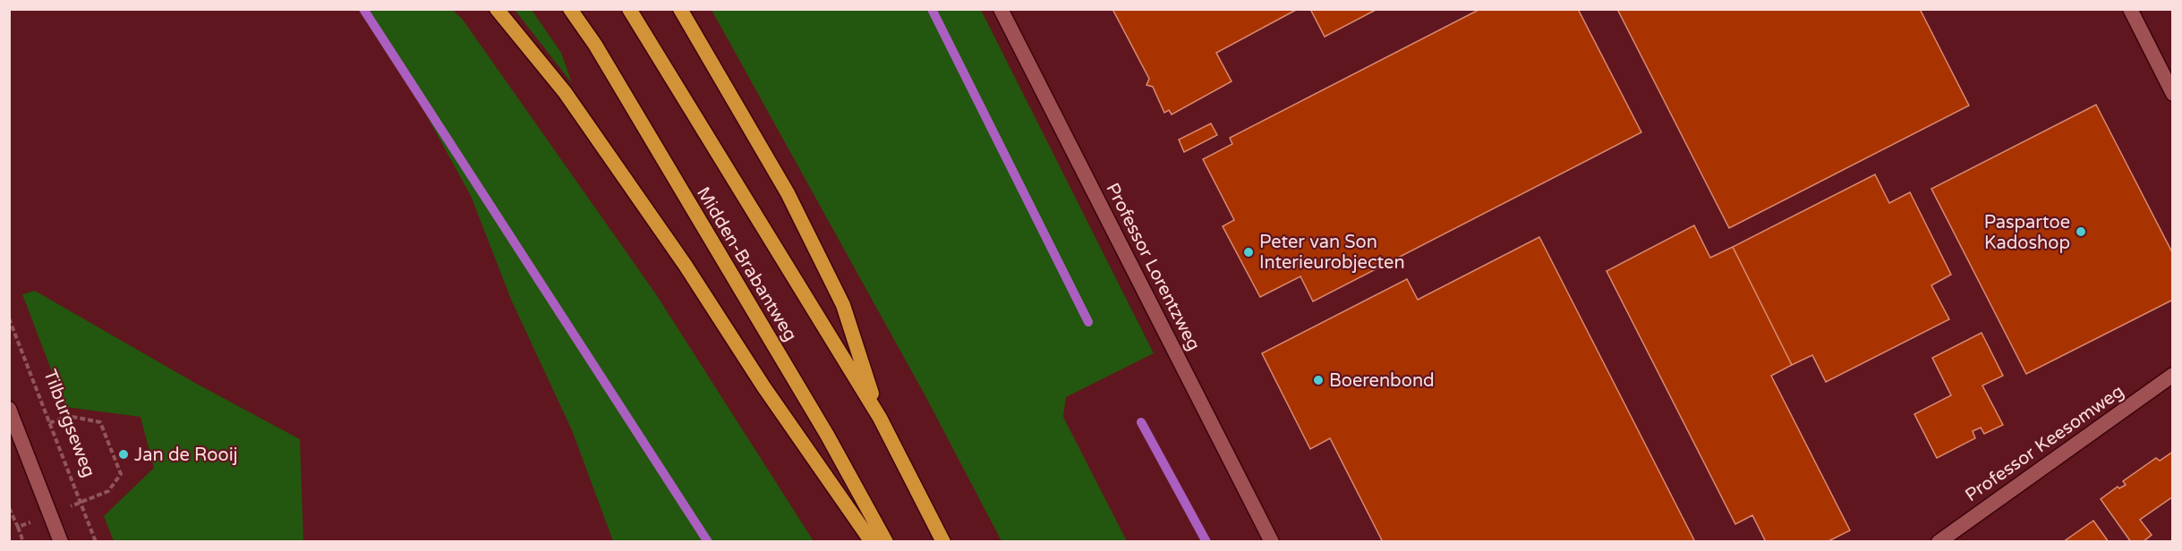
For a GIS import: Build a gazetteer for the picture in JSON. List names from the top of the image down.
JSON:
{
  "streets": {
    "highway": ["Midden-Brabantweg"],
    "street": ["Professor Lorentzweg", "Professor Keesomweg"],
    "path": ["Tilburgseweg"]
  },
  "places": [
    "Paspartoe Kadoshop",
    "Peter van Son Interieurobjecten",
    "Boerenbond",
    "Jan de Rooij"
  ]
}
